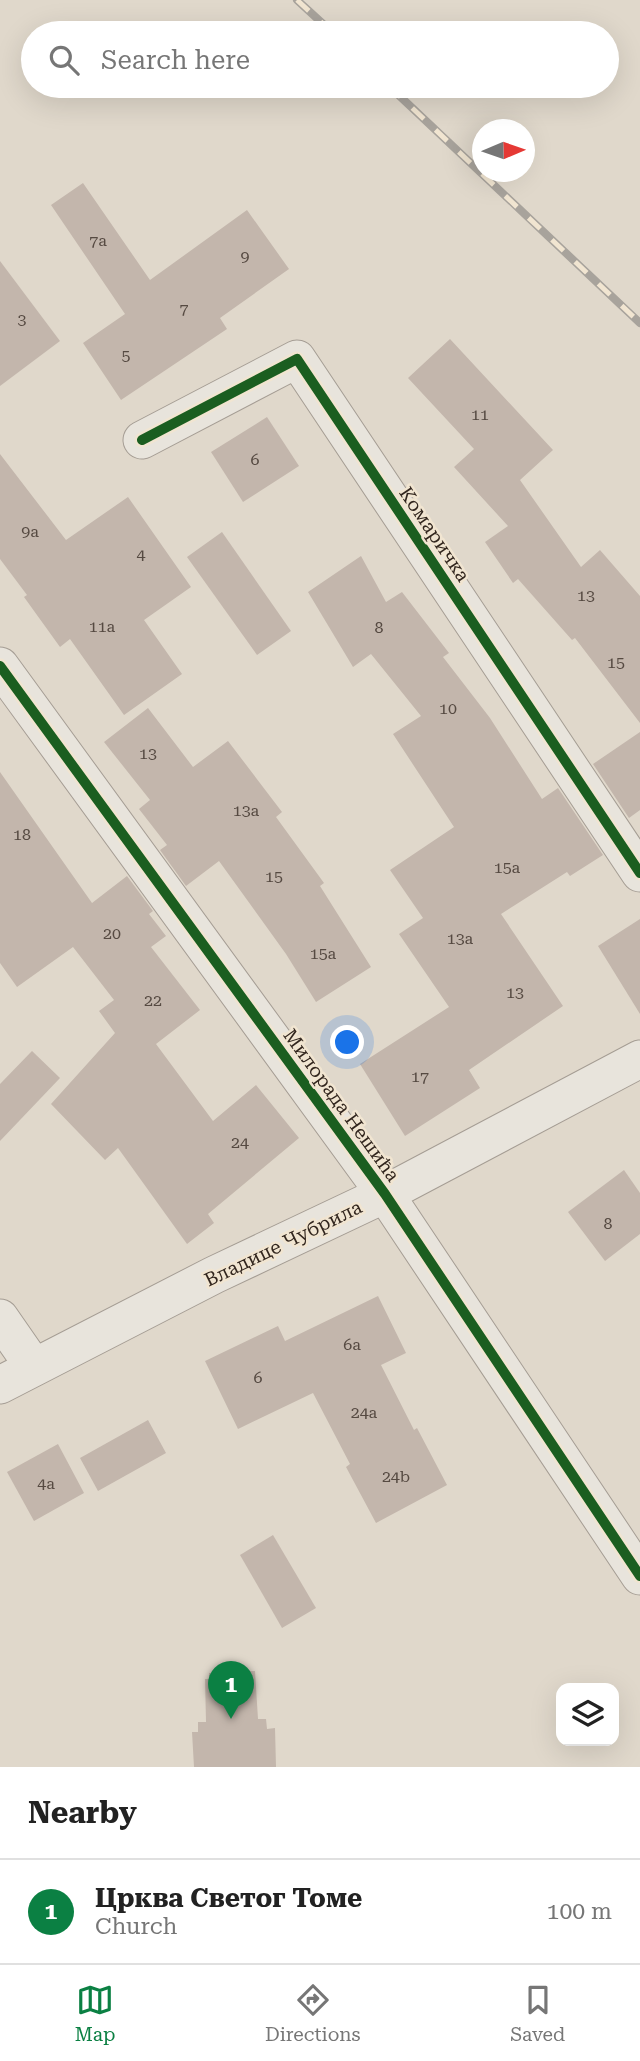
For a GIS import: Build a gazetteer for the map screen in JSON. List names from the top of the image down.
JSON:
{
  "streets": {
    "street": ["Комаричка", "Милорада Нешића", "Владице Чубрила"]
  },
  "crossings": [
    ["Милорада Нешића", "Владице Чубрила"]
  ],
  "house_numbers": [
    "7a",
    "9",
    "7",
    "3",
    "5",
    "11",
    "6",
    "9a",
    "4",
    "13",
    "11a",
    "8",
    "15",
    "10",
    "13",
    "13a",
    "18",
    "15a",
    "15",
    "20",
    "13a",
    "15a",
    "13",
    "22",
    "17",
    "24",
    "8",
    "6a",
    "6",
    "24a",
    "24b",
    "4a"
  ],
  "north": "right",
  "page": {
    "search": "Search here",
    "pins": "1",
    "heading": "Nearby",
    "list": [
      {
        "mark": "1",
        "name": "Црква Светог Томе",
        "note": "Church",
        "value": "100 m"
      }
    ],
    "nav": ["Map", "Directions", "Saved"]
  }
}
